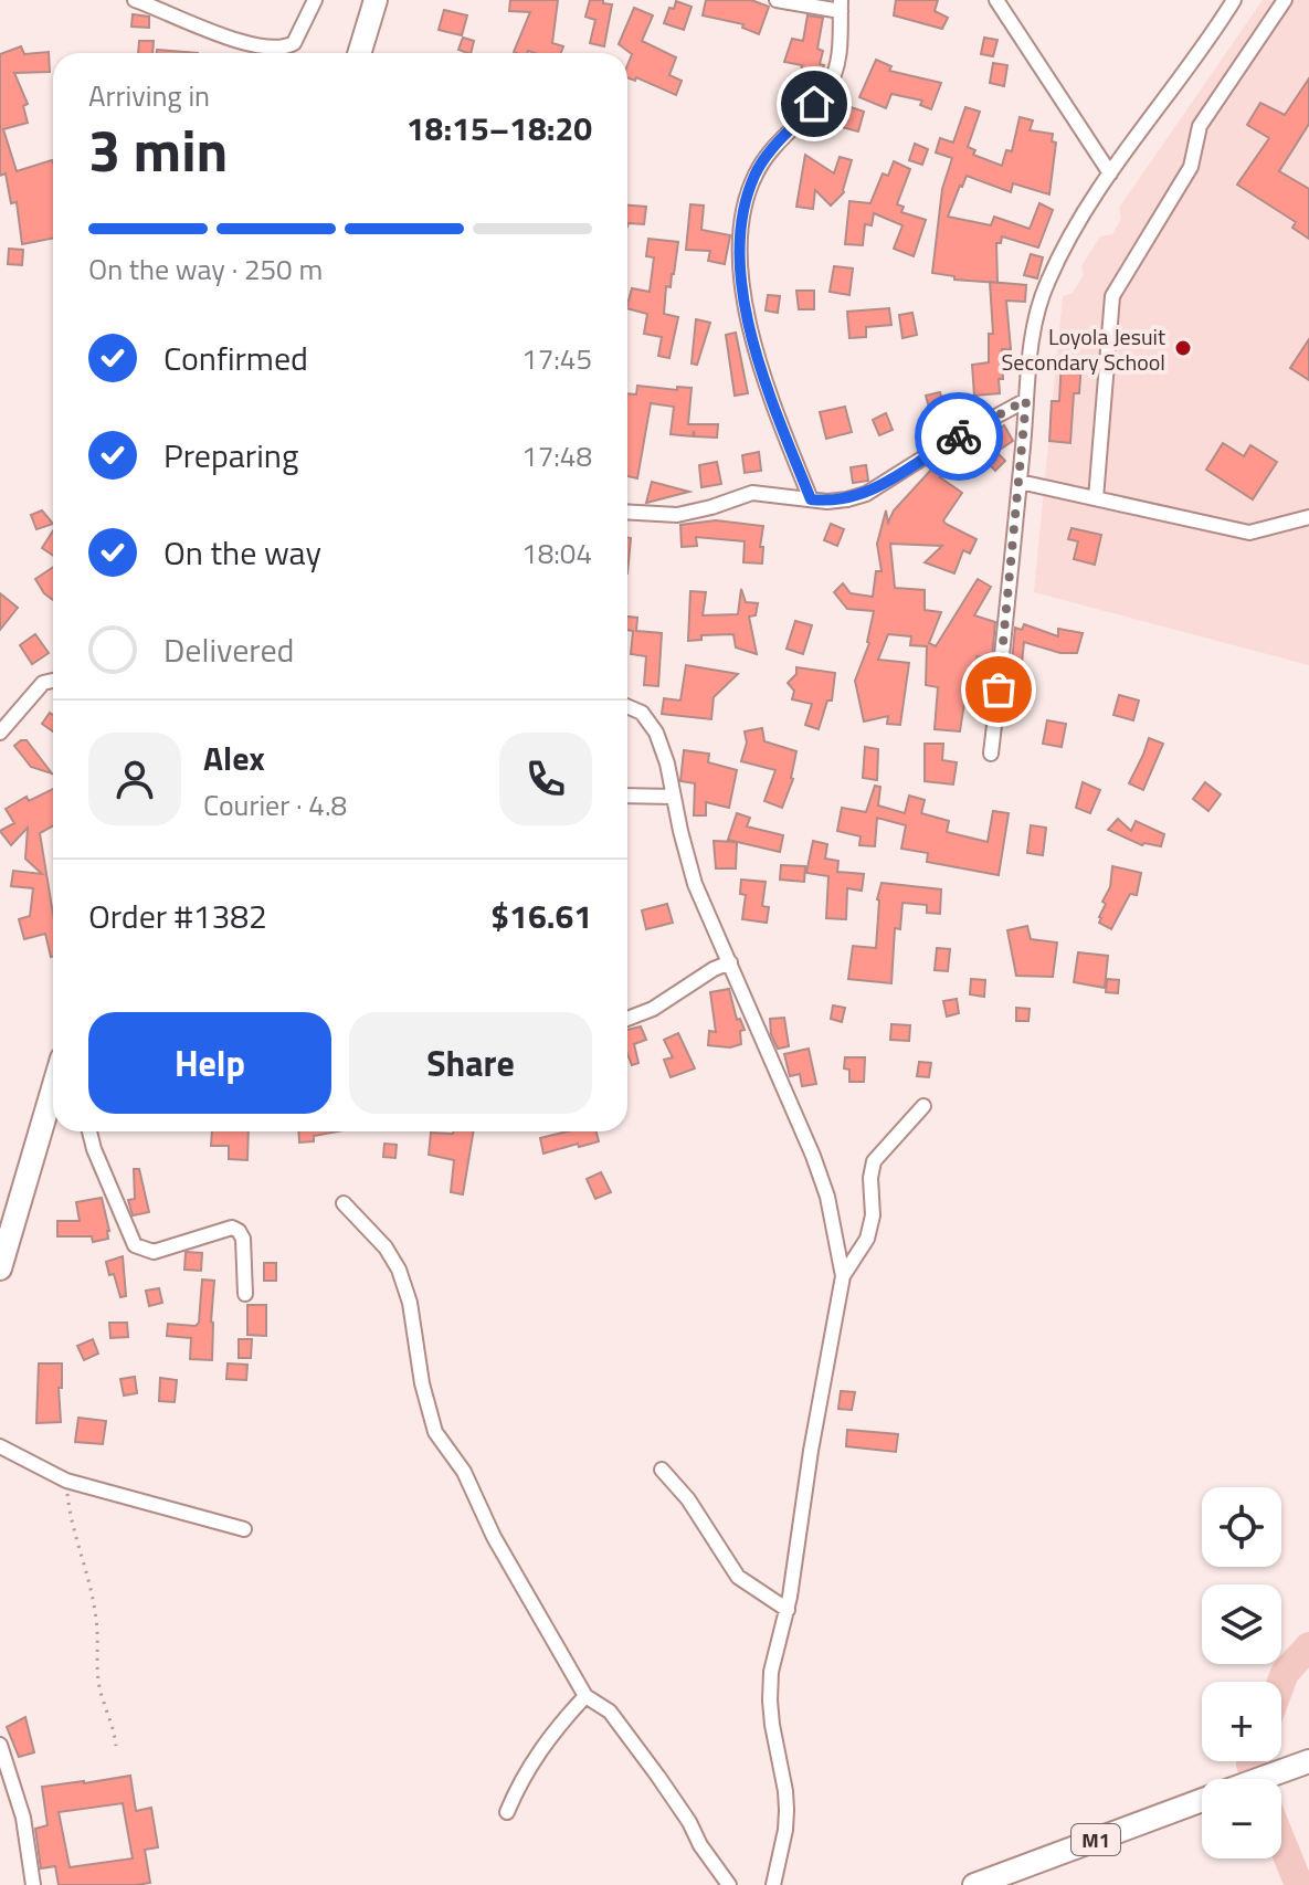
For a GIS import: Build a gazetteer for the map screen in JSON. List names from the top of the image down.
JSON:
{
  "streets": {
    "main road": ["M1"]
  },
  "places": ["Loyola Jesuit Secondary School"],
  "page": {
    "heading": ["3 min", "Arriving in", "18:15–18:20"],
    "panel": [
      "Alex",
      "Courier · 4.8",
      "Order #1382",
      "$16.61"
    ],
    "bar": "On the way · 250 m",
    "list": [
      ["Confirmed", "17:45"],
      ["Preparing", "17:48"],
      ["On the way", "18:04"],
      "Delivered"
    ],
    "buttons": ["Help", "Share"],
    "map_buttons": ["+", "−"]
  }
}
